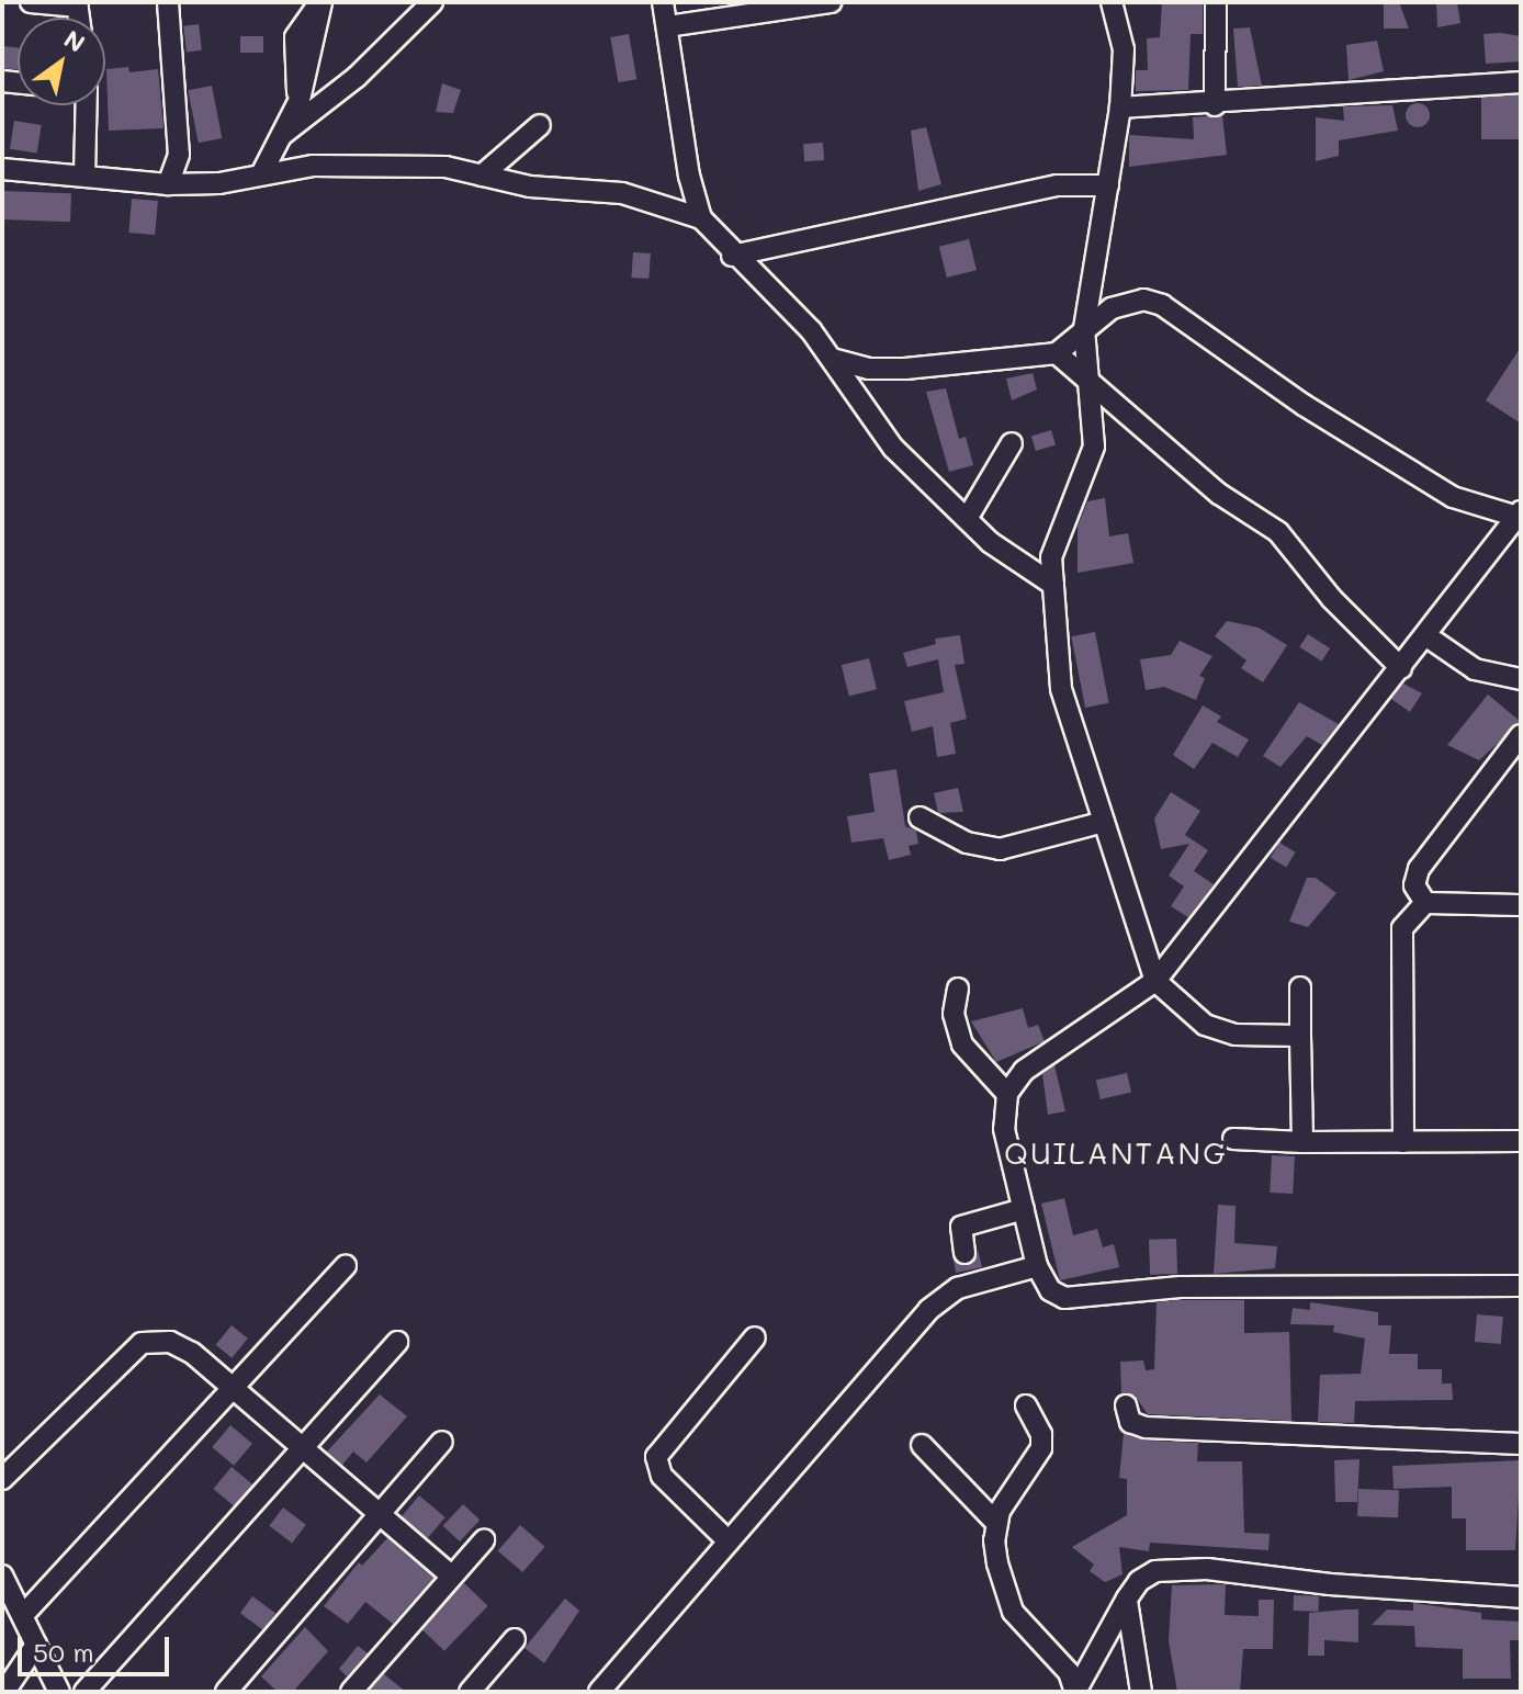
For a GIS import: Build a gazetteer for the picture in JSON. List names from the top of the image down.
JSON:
{
  "districts": ["QUILANTANG"],
  "scale_bar": "50 m",
  "north": "top right"
}
